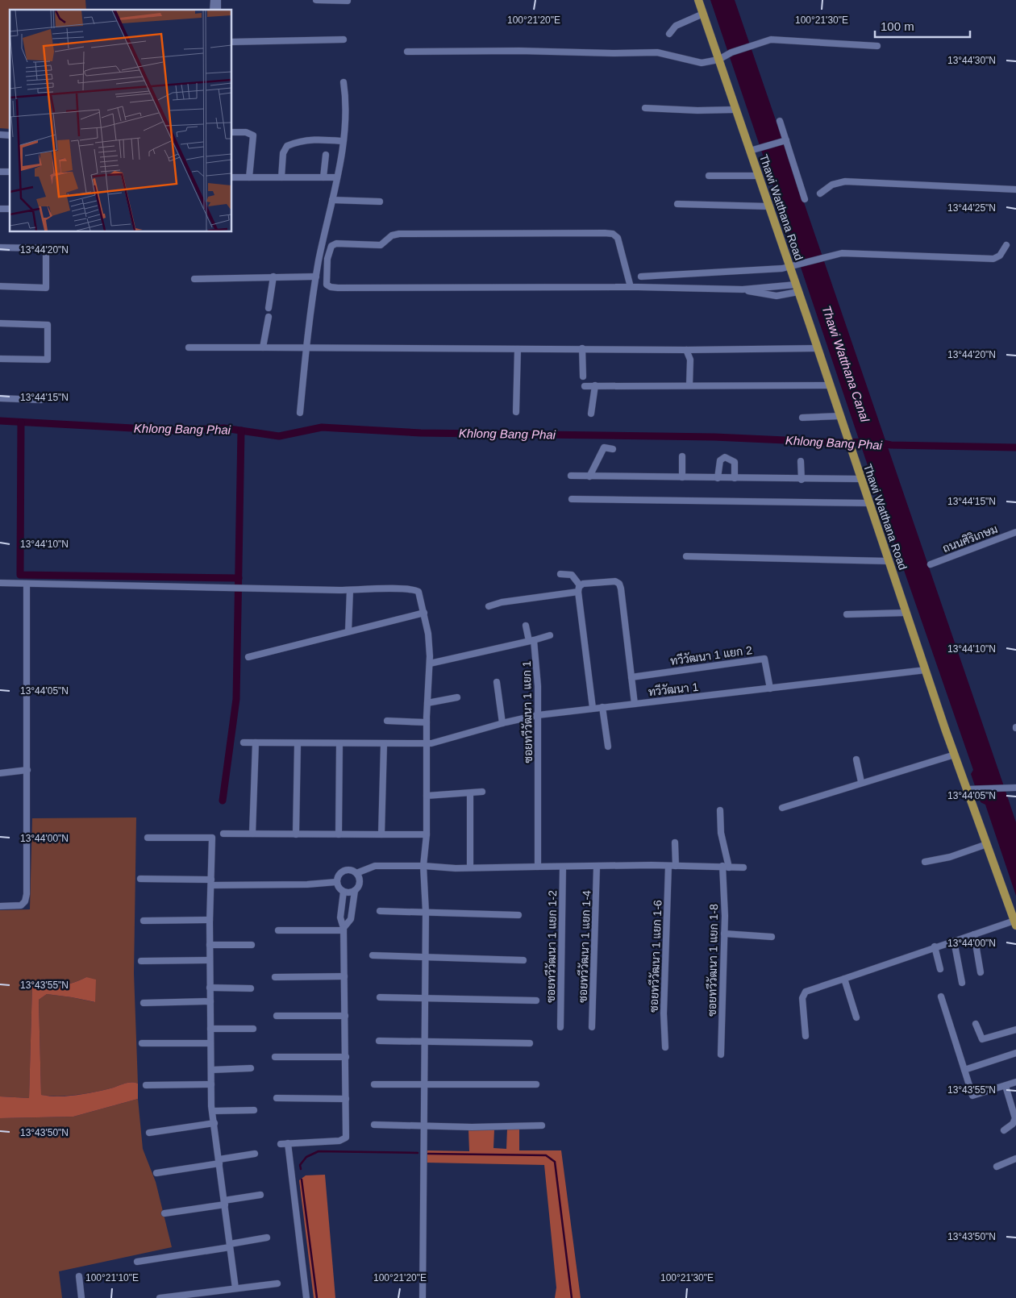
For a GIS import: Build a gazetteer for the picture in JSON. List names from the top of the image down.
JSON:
{
  "streets": {
    "main road": ["Thawi Watthana Road"],
    "street": [
      "ถนนศิริเกษม",
      "ทวีวัฒนา 1 แยก 2",
      "ทวีวัฒนา 1",
      "ซอยทวีวัฒนา 1 แยก 1",
      "ซอยทวีวัฒนา 1 แยก 1-2",
      "ซอยทวีวัฒนา 1 แยก 1-4",
      "ซอยทวีวัฒนา 1 แยก 1-6",
      "ซอยทวีวัฒนา 1 แยก 1-8"
    ]
  },
  "crossings": [
    ["Thawi Watthana Road", "ทวีวัฒนา 1"],
    ["ทวีวัฒนา 1 แยก 2", "ทวีวัฒนา 1"],
    ["ทวีวัฒนา 1", "ซอยทวีวัฒนา 1 แยก 1"]
  ],
  "water": ["Thawi Watthana Canal", "Khlong Bang Phai"],
  "scale_bar": "100 m",
  "coordinates": [
    "100°21'20\"E",
    "100°21'30\"E",
    "13°44'30\"N",
    "13°44'25\"N",
    "13°44'20\"N",
    "13°44'15\"N",
    "13°44'10\"N",
    "13°44'05\"N",
    "13°44'00\"N",
    "13°43'55\"N",
    "13°43'50\"N",
    "100°21'10\"E"
  ]
}
